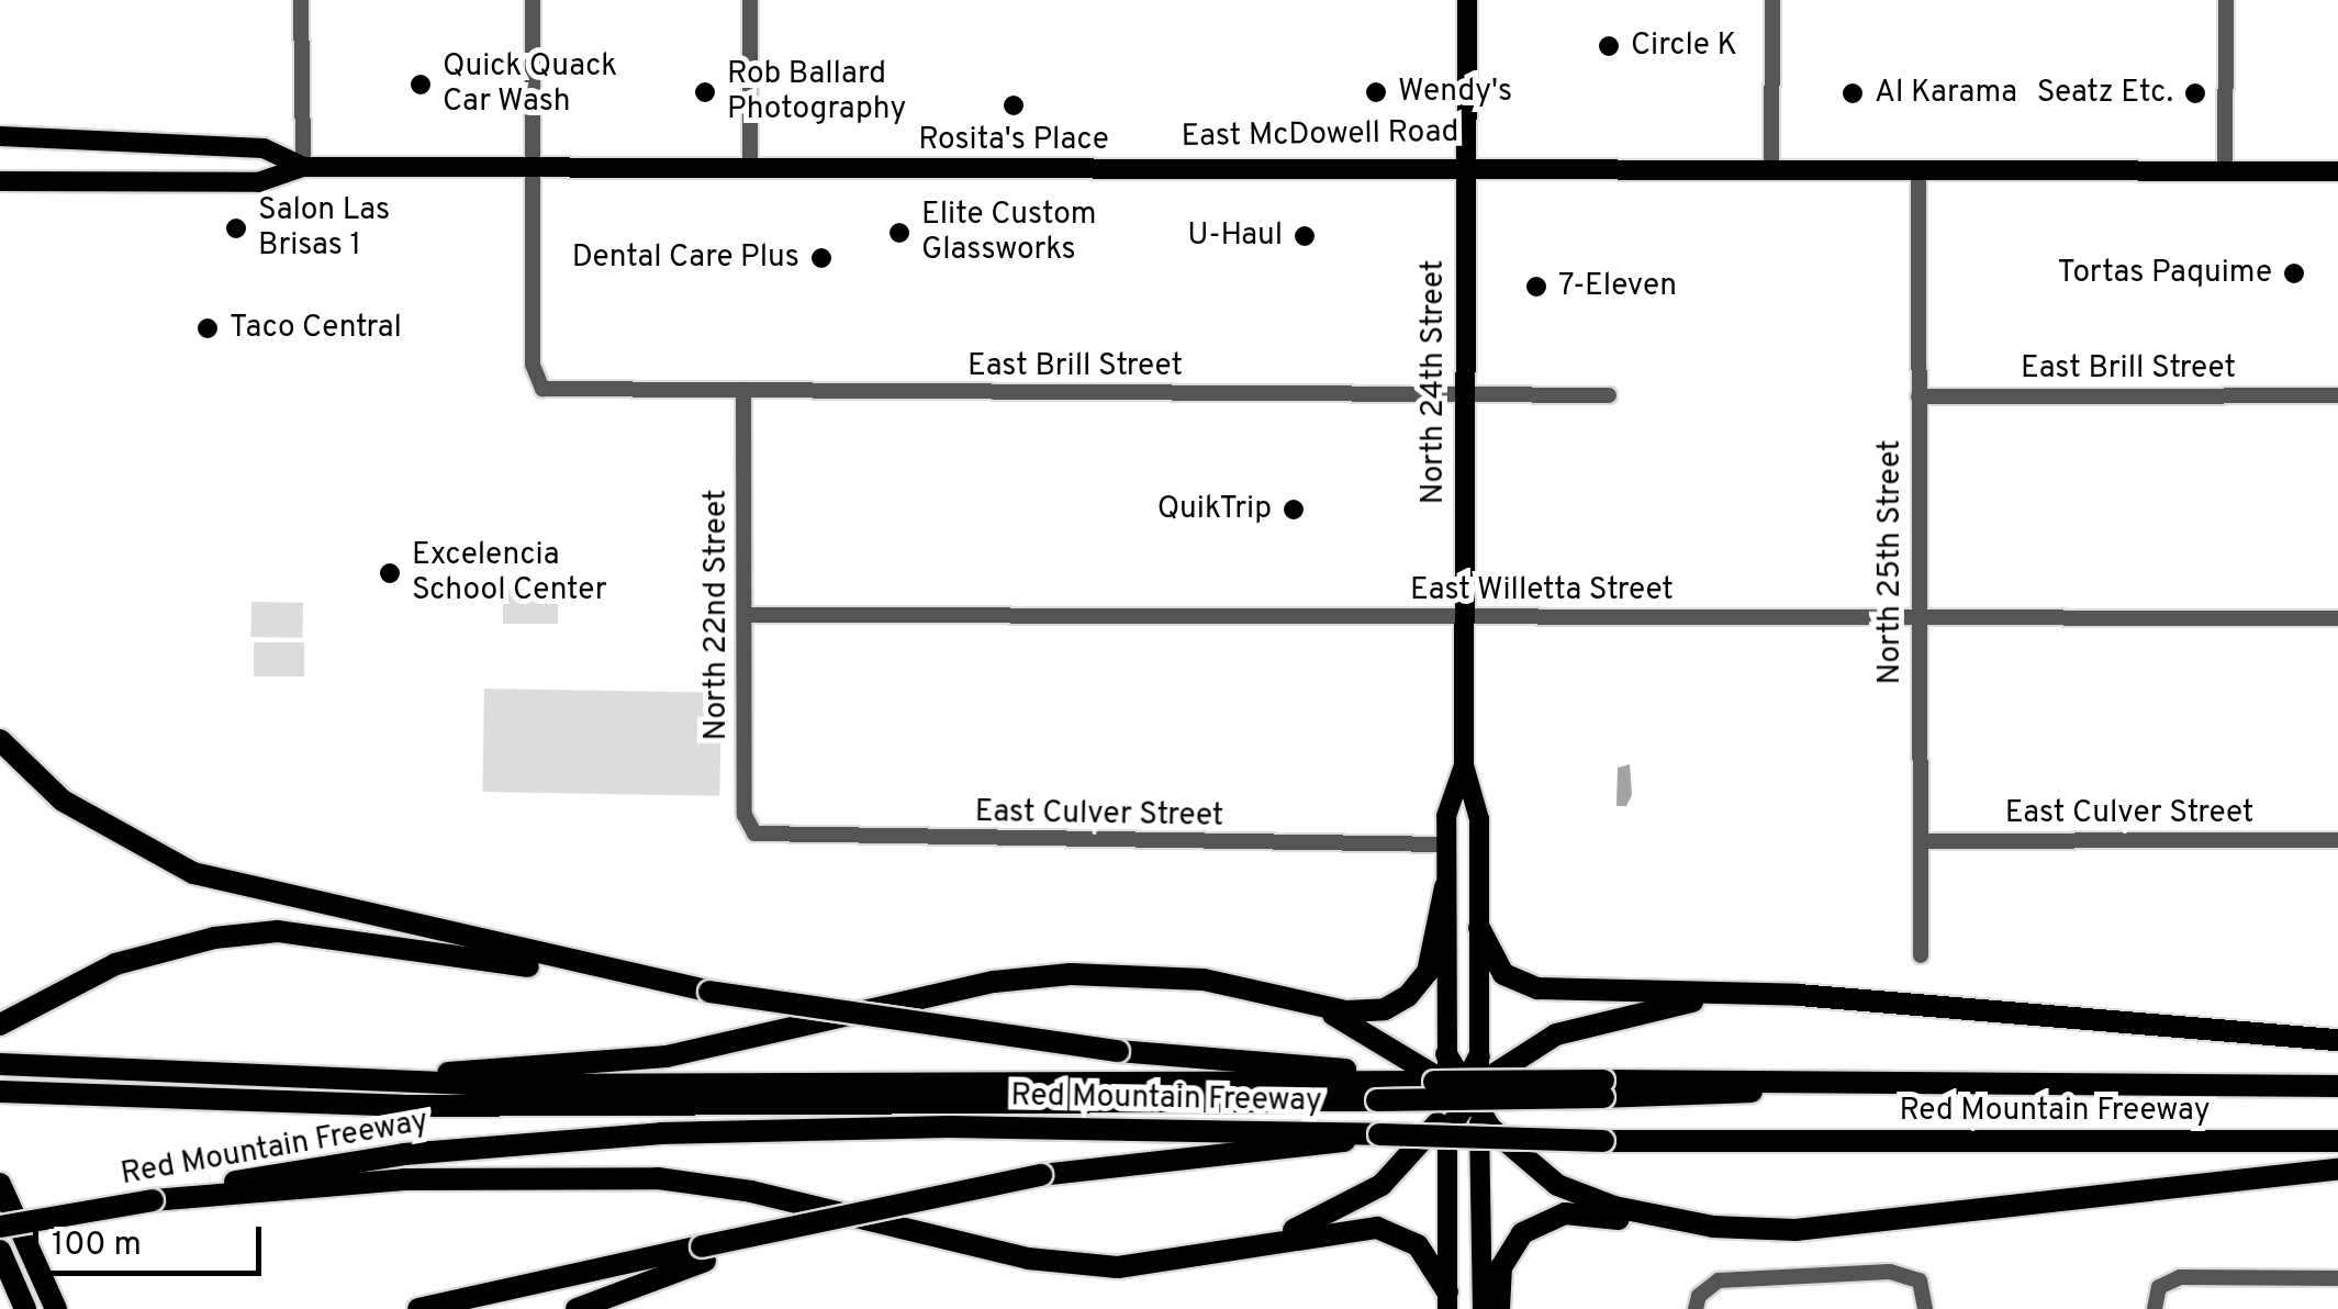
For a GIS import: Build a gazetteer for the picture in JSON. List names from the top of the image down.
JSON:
{
  "streets": {
    "highway": ["Red Mountain Freeway"],
    "main road": ["East McDowell Road", "North 24th Street"],
    "street": [
      "East Brill Street",
      "North 25th Street",
      "East Willetta Street",
      "North 22nd Street",
      "East Culver Street"
    ]
  },
  "crossings": [
    ["East McDowell Road", "East Brill Street"],
    ["East McDowell Road", "North 24th Street"],
    ["East McDowell Road", "North 25th Street"],
    ["East Brill Street", "North 24th Street"],
    ["East Brill Street", "North 25th Street"],
    ["East Brill Street", "North 22nd Street"],
    ["North 24th Street", "East Willetta Street"],
    ["North 24th Street", "East Culver Street"],
    ["North 25th Street", "East Willetta Street"],
    ["North 25th Street", "East Culver Street"],
    ["East Willetta Street", "North 22nd Street"],
    ["North 22nd Street", "East Culver Street"]
  ],
  "places": [
    "Circle K",
    "Quick Quack Car Wash",
    "Rob Ballard Photography",
    "Wendy's",
    "Al Karama",
    "Seatz Etc.",
    "Rosita's Place",
    "Salon Las Brisas 1",
    "Elite Custom Glassworks",
    "U-Haul",
    "Dental Care Plus",
    "Tortas Paquime",
    "7-Eleven",
    "Taco Central",
    "QuikTrip",
    "Excelencia School Center"
  ],
  "scale_bar": "100 m"
}
